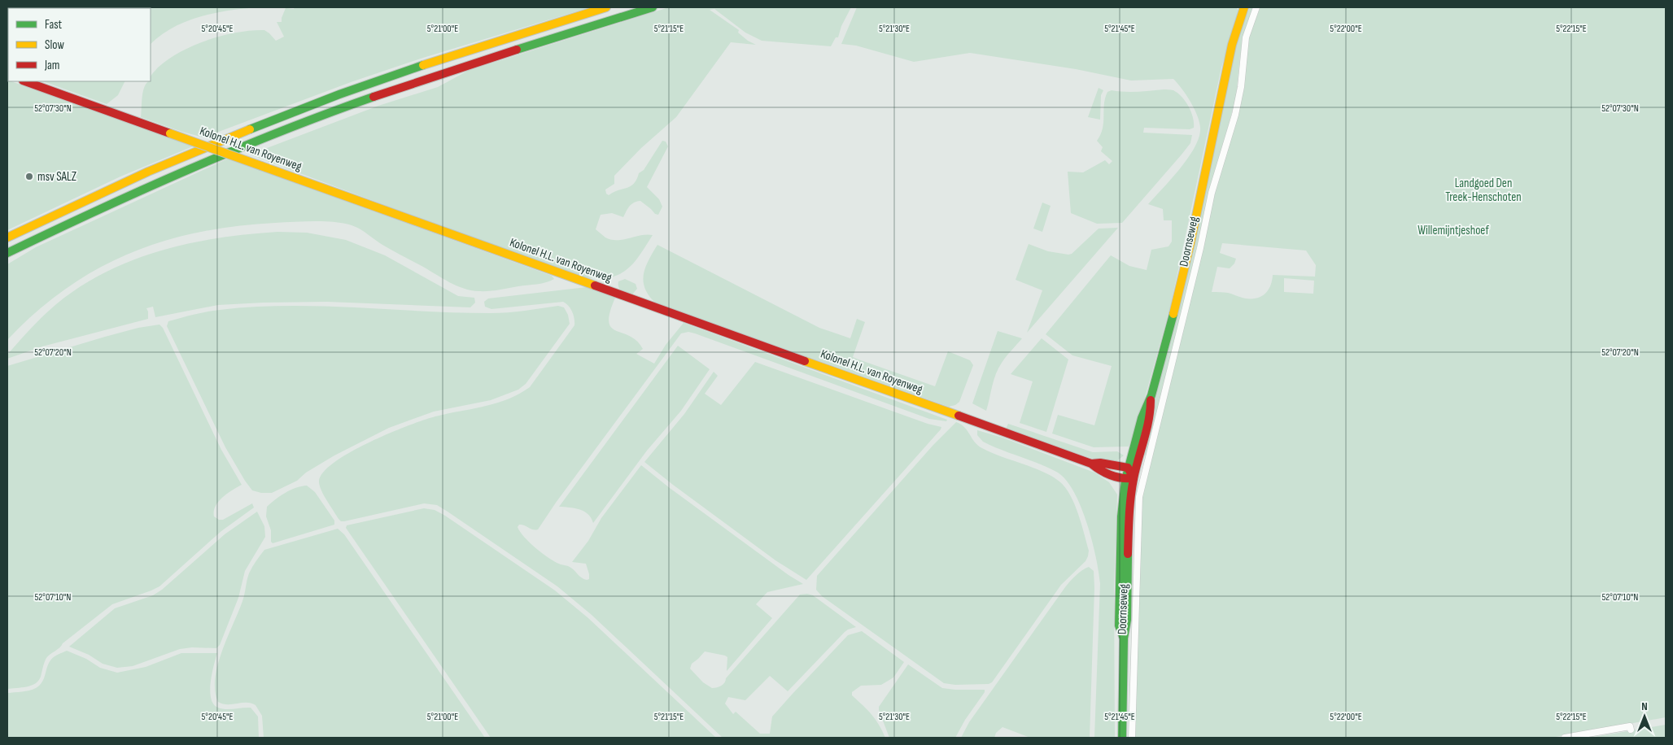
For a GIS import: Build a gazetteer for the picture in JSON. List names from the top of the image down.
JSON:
{
  "streets": {
    "main road": ["Kolonel H.L. van Royenweg", "Doornseweg"]
  },
  "crossings": [
    ["Kolonel H.L. van Royenweg", "Doornseweg"]
  ],
  "parks": ["Landgoed Den Treek-Henschoten", "Willemijntjeshoef"],
  "places": ["msv SALZ"],
  "legend": ["Fast", "Slow", "Jam"],
  "north": "top",
  "coordinates": [
    "5°20'45\"E",
    "5°21'00\"E",
    "5°21'15\"E",
    "5°21'30\"E",
    "5°21'45\"E",
    "5°22'00\"E",
    "5°22'15\"E",
    "52°07'30\"N",
    "52°07'20\"N",
    "52°07'10\"N"
  ]
}
